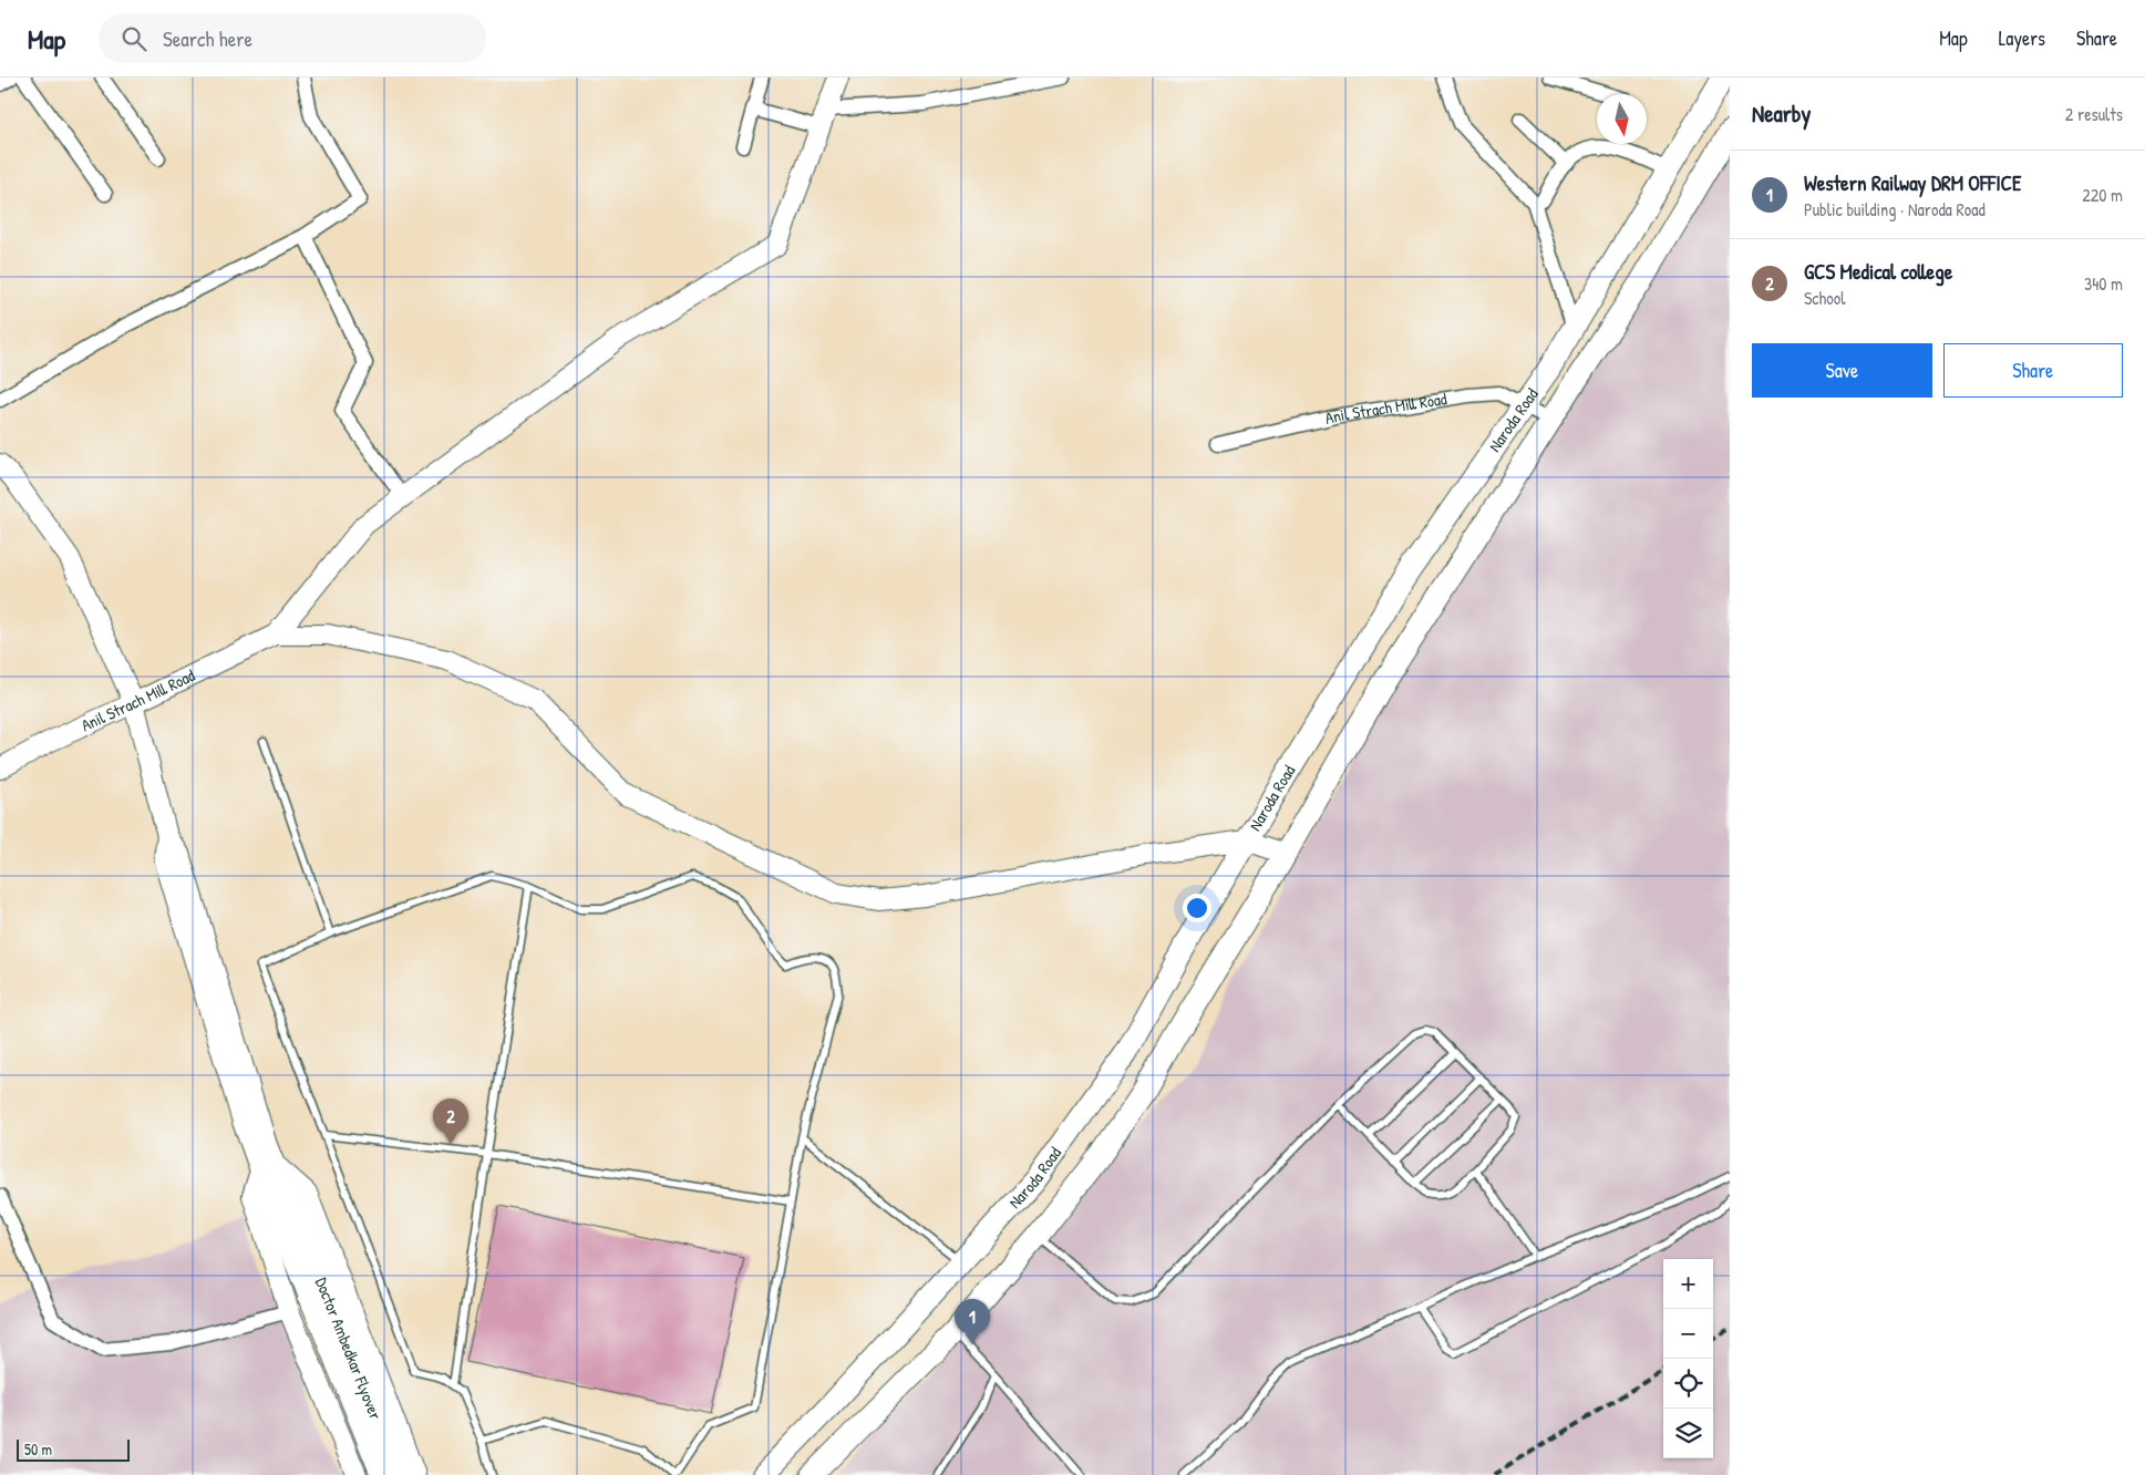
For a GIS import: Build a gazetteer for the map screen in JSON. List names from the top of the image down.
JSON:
{
  "streets": {
    "main road": ["Naroda Road"],
    "street": ["Anil Strach Mill Road", "Doctor Ambedkar Flyover"]
  },
  "crossings": [
    ["Anil Strach Mill Road", "Naroda Road"]
  ],
  "scale_bar": "50 m",
  "north": "bottom",
  "page": {
    "header": "Map",
    "search": "Search here",
    "nav": ["Map", "Layers", "Share"],
    "heading": ["Nearby", "2 results"],
    "list": [
      {
        "mark": "1",
        "name": "Western Railway DRM OFFICE",
        "note": "Public building · Naroda Road",
        "value": "220 m"
      },
      {
        "mark": "2",
        "name": "GCS Medical college",
        "note": "School",
        "value": "340 m"
      }
    ],
    "buttons": ["Save", "Share"],
    "pins": ["2", "1"],
    "map_buttons": ["+", "−"],
    "scale": "50 m"
  }
}
